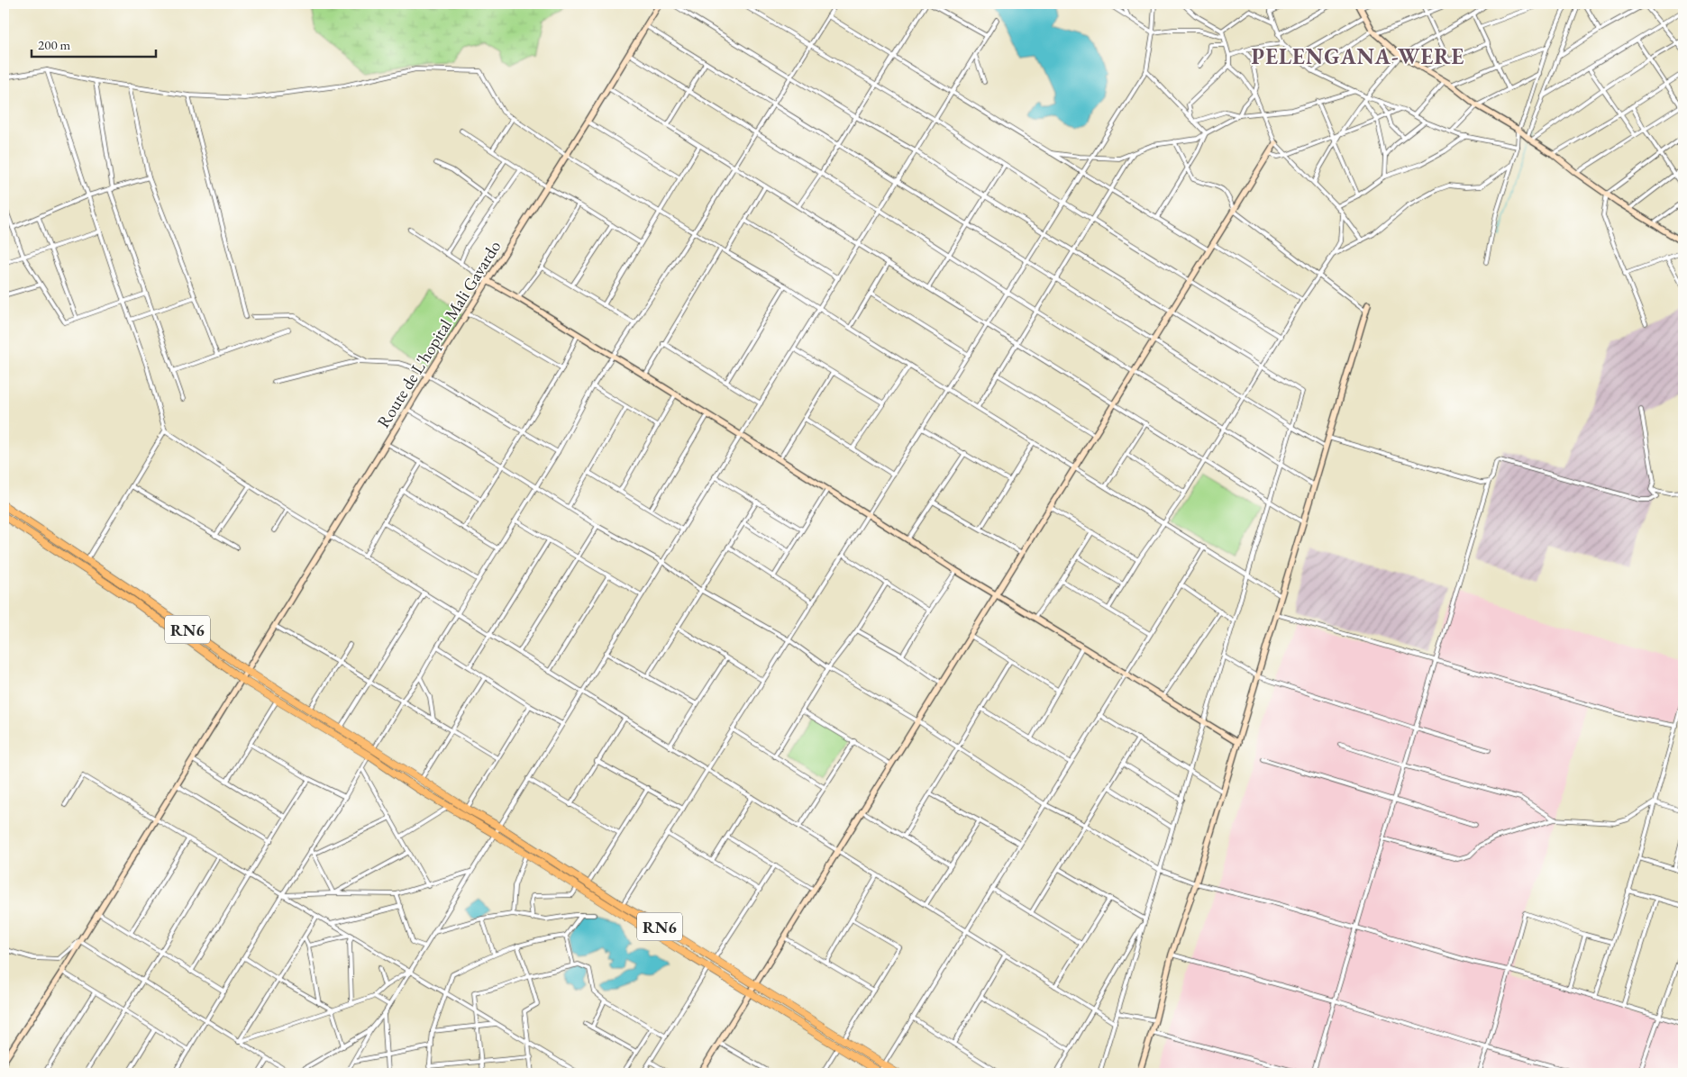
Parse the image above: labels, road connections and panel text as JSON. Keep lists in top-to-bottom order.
{
  "streets": {
    "highway": ["RN6"],
    "street": ["Route de L'hopital Mali Gavardo"]
  },
  "crossings": [
    ["Route de L'hopital Mali Gavardo", "RN6"]
  ],
  "districts": ["PELENGANA-WERE"],
  "scale_bar": "200 m"
}
